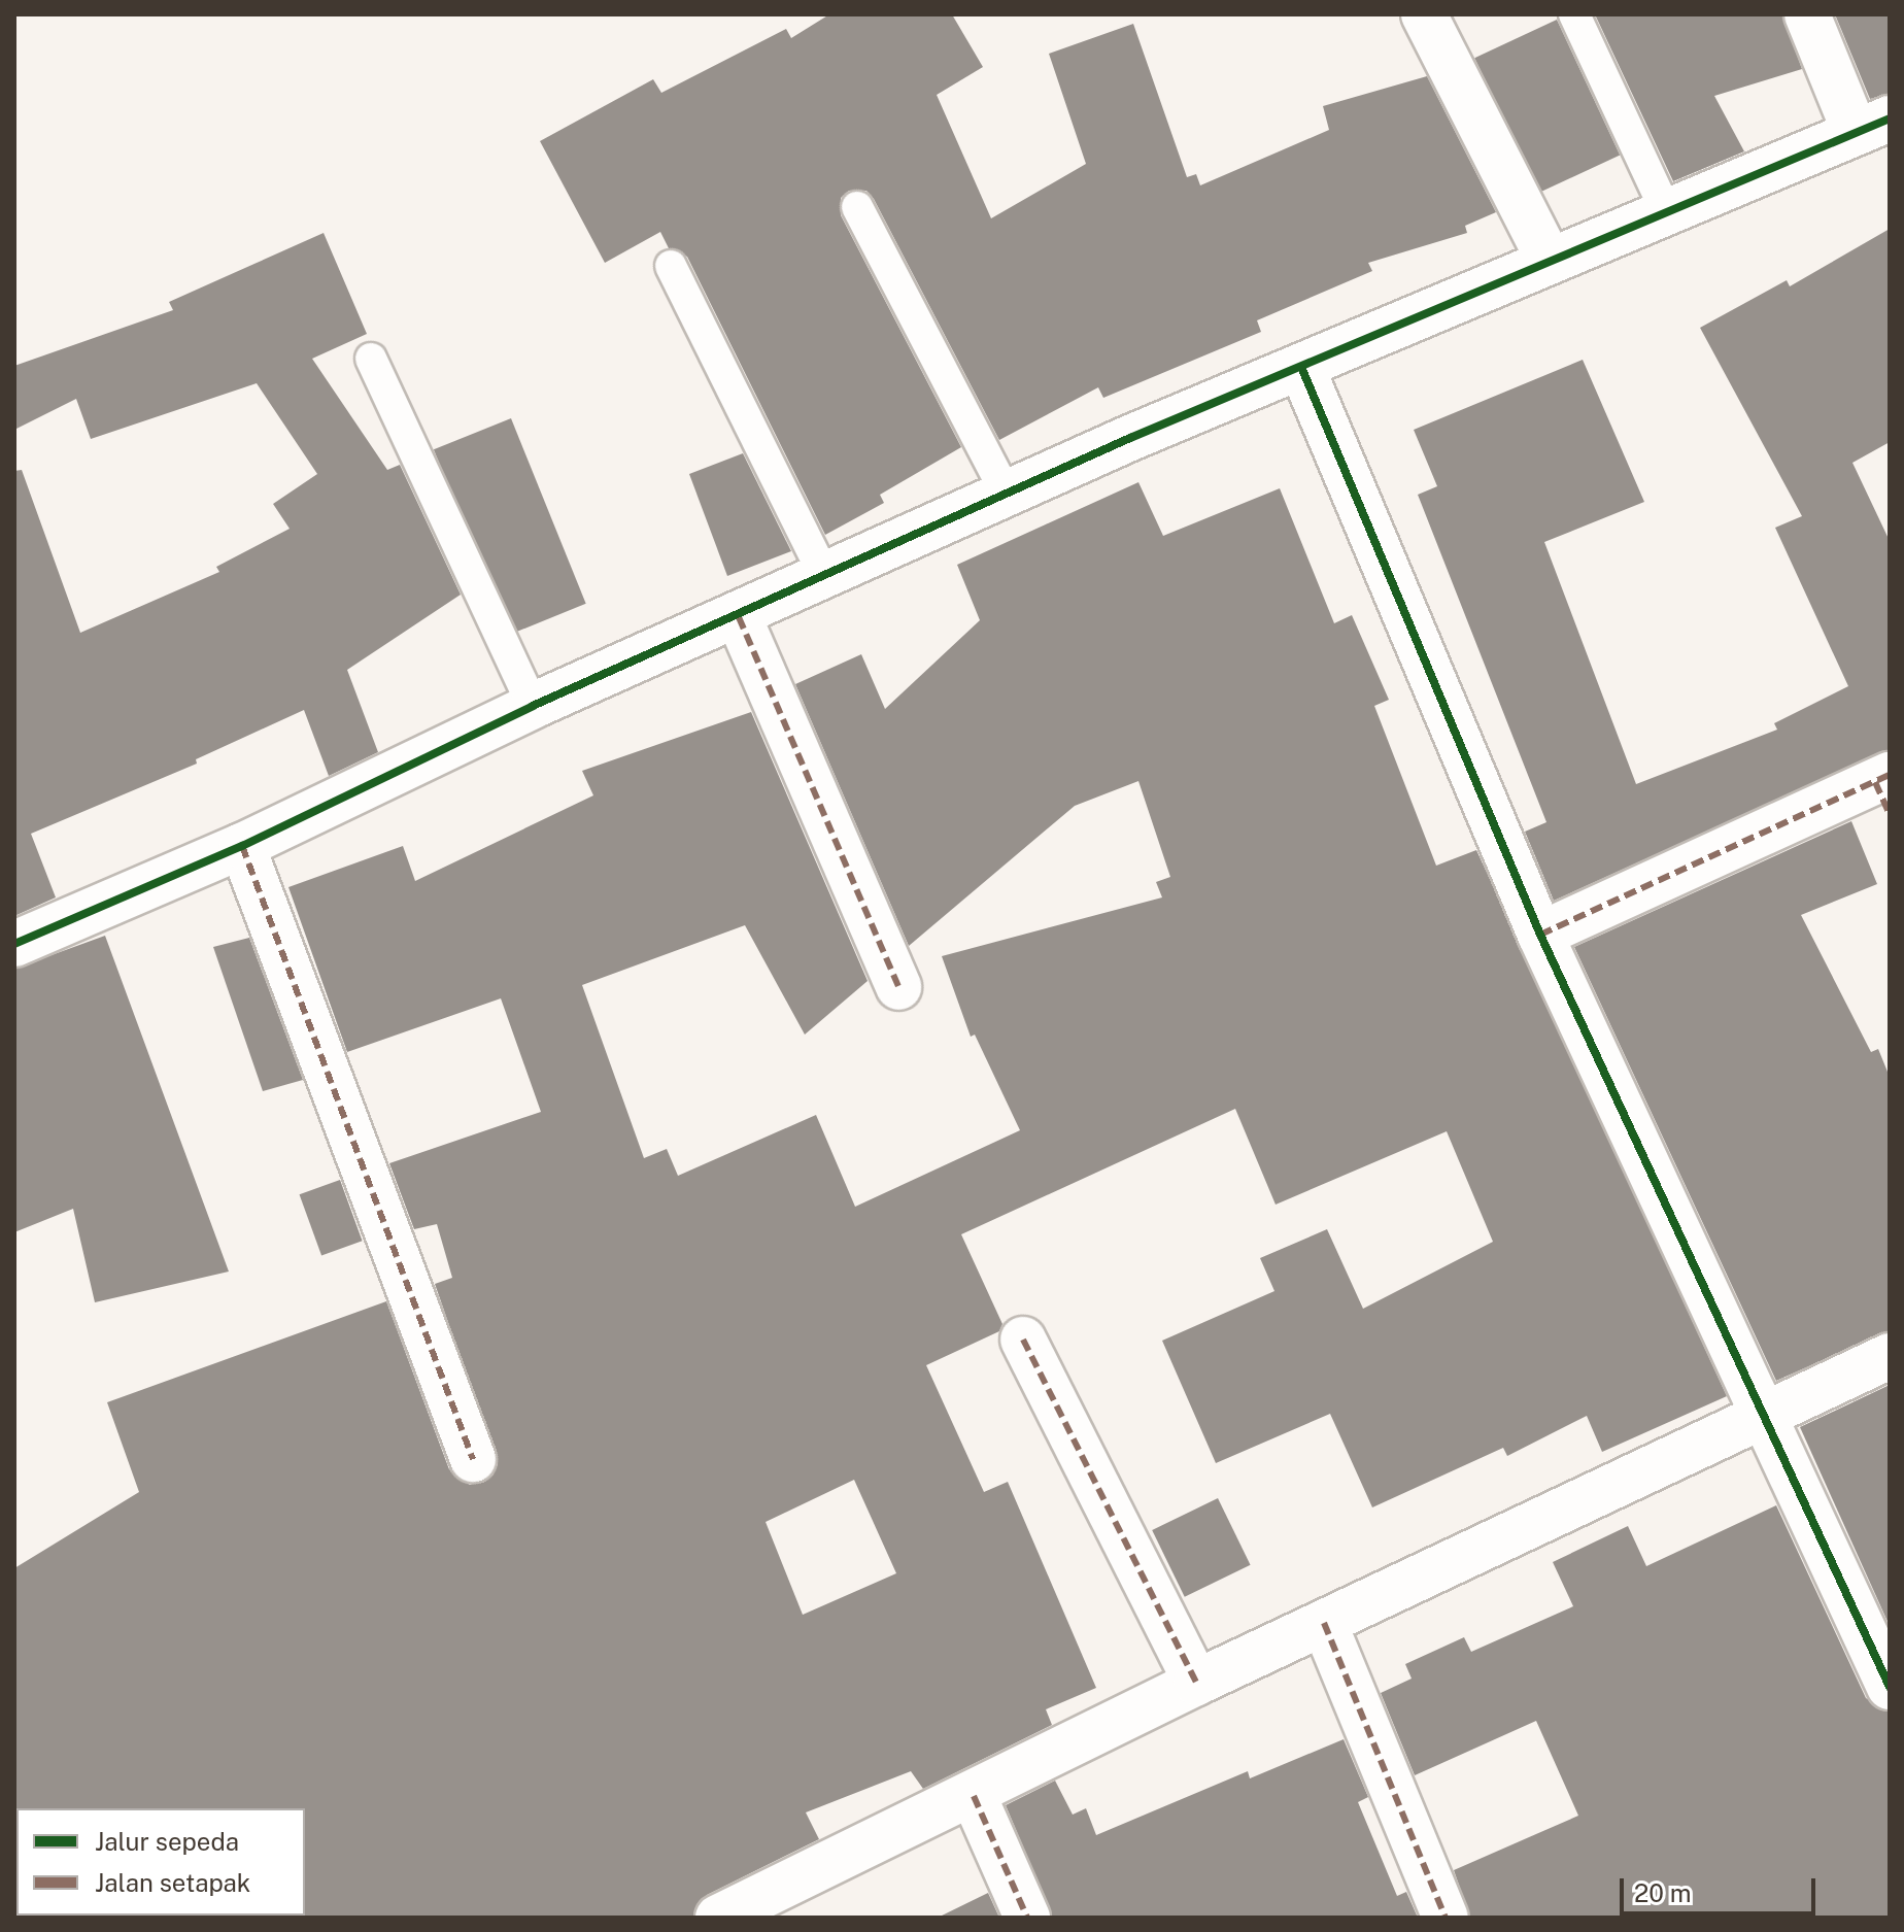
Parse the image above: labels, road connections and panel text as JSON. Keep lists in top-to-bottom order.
{
  "legend": ["Jalur sepeda", "Jalan setapak"],
  "scale_bar": "20 m"
}
